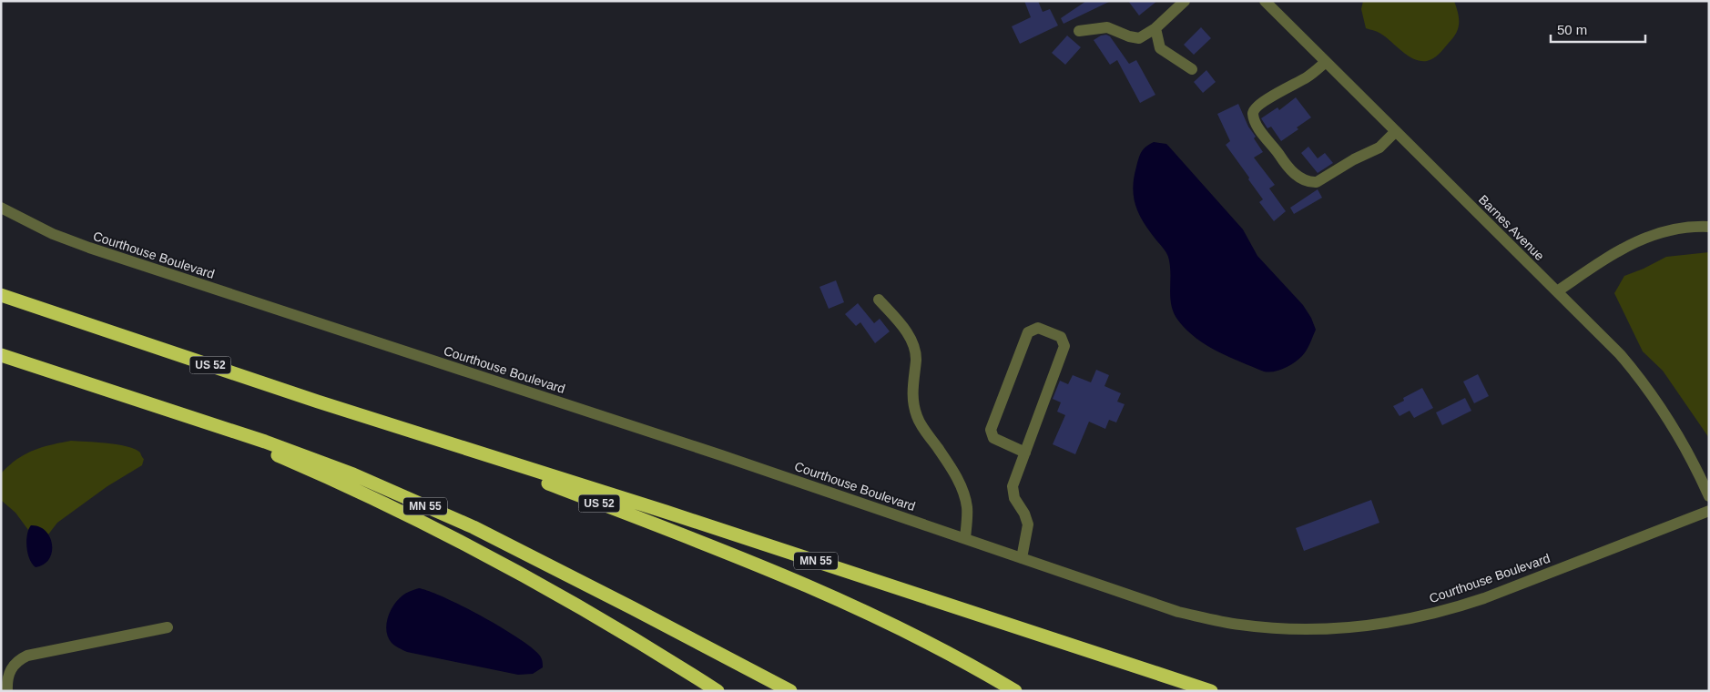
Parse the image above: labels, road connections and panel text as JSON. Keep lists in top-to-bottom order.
{
  "streets": {
    "highway": ["US 52", "MN 55"],
    "street": ["Barnes Avenue", "Courthouse Boulevard"]
  },
  "crossings": [
    ["US 52", "MN 55"]
  ],
  "scale_bar": "50 m"
}
